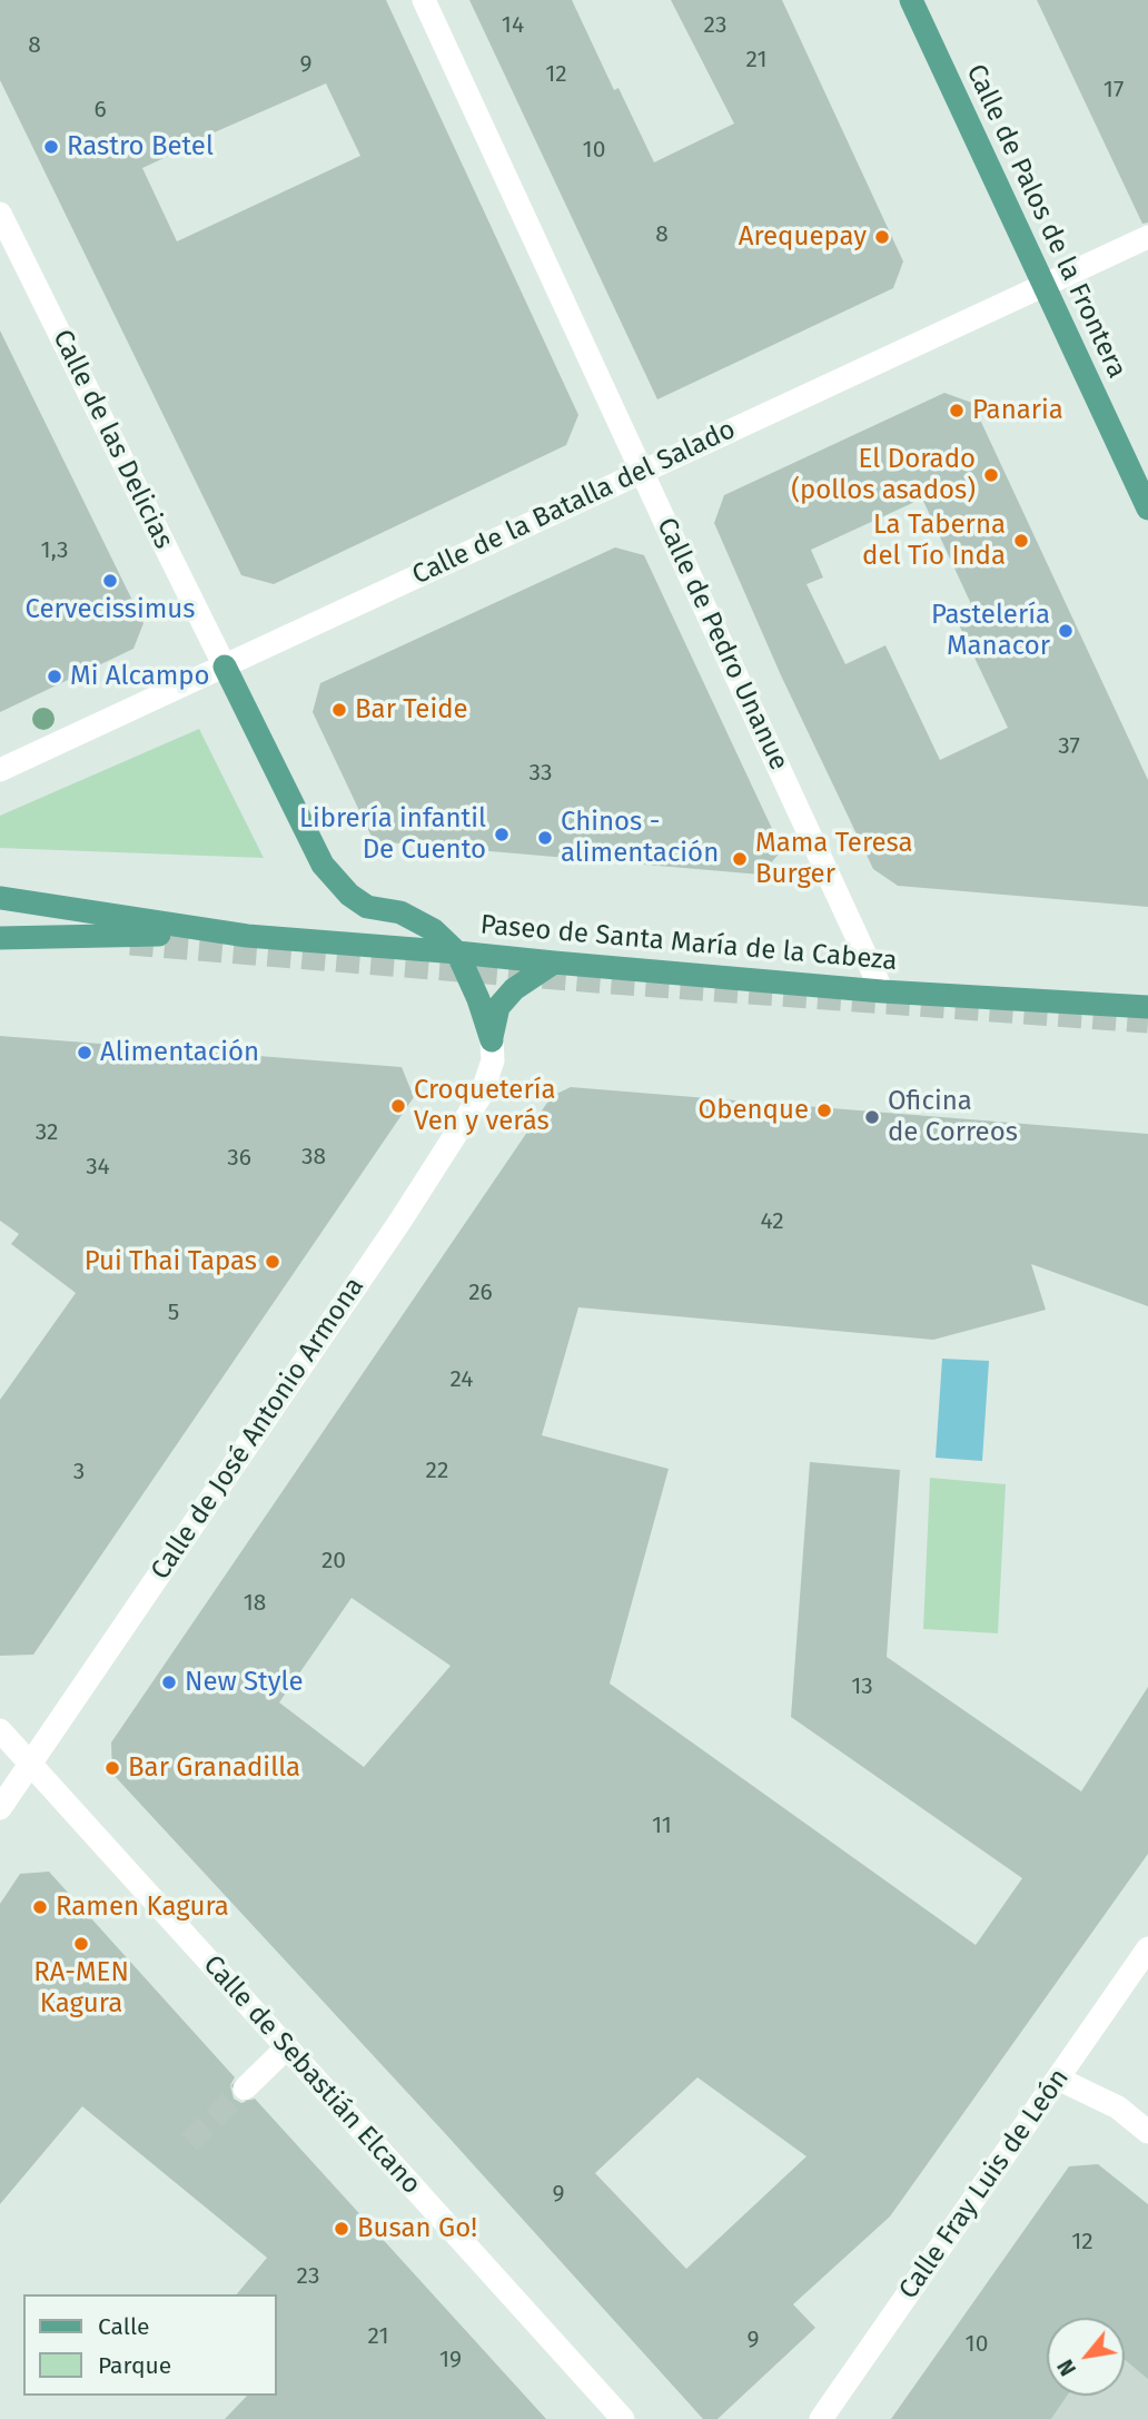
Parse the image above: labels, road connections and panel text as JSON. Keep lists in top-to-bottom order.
{
  "streets": {
    "main road": ["Calle de Palos de la Frontera", "Paseo de Santa María de la Cabeza"],
    "street": [
      "Calle de las Delicias",
      "Calle de la Batalla del Salado",
      "Calle de Pedro Unanue",
      "Calle de José Antonio Armona",
      "Calle de Sebastián Elcano",
      "Calle Fray Luis de León"
    ]
  },
  "crossings": [
    ["Calle de Palos de la Frontera", "Calle de la Batalla del Salado"],
    ["Calle de las Delicias", "Calle de la Batalla del Salado"],
    ["Calle de la Batalla del Salado", "Calle de Pedro Unanue"],
    ["Calle de Pedro Unanue", "Paseo de Santa María de la Cabeza"],
    ["Calle de José Antonio Armona", "Calle de Sebastián Elcano"]
  ],
  "places": [
    "Rastro Betel",
    "Arequepay",
    "Panaria",
    "El Dorado (pollos asados)",
    "La Taberna del Tío Inda",
    "Cervecissimus",
    "Pastelería Manacor",
    "Mi Alcampo",
    "Bar Teide",
    "Librería infantil De Cuento",
    "Chinos - alimentación",
    "Mama Teresa Burger",
    "Alimentación",
    "Croquetería Ven y verás",
    "Obenque",
    "Oficina de Correos",
    "Pui Thai Tapas",
    "New Style",
    "Bar Granadilla",
    "Ramen Kagura",
    "RA-MEN Kagura",
    "Busan Go!"
  ],
  "house_numbers": [
    "14",
    "23",
    "8",
    "21",
    "9",
    "12",
    "17",
    "6",
    "10",
    "8",
    "1,3",
    "37",
    "33",
    "32",
    "38",
    "36",
    "34",
    "42",
    "26",
    "5",
    "24",
    "22",
    "3",
    "20",
    "18",
    "13",
    "11",
    "9",
    "12",
    "23",
    "21",
    "9",
    "10",
    "19"
  ],
  "legend": ["Calle", "Parque"],
  "north": "bottom left"
}
